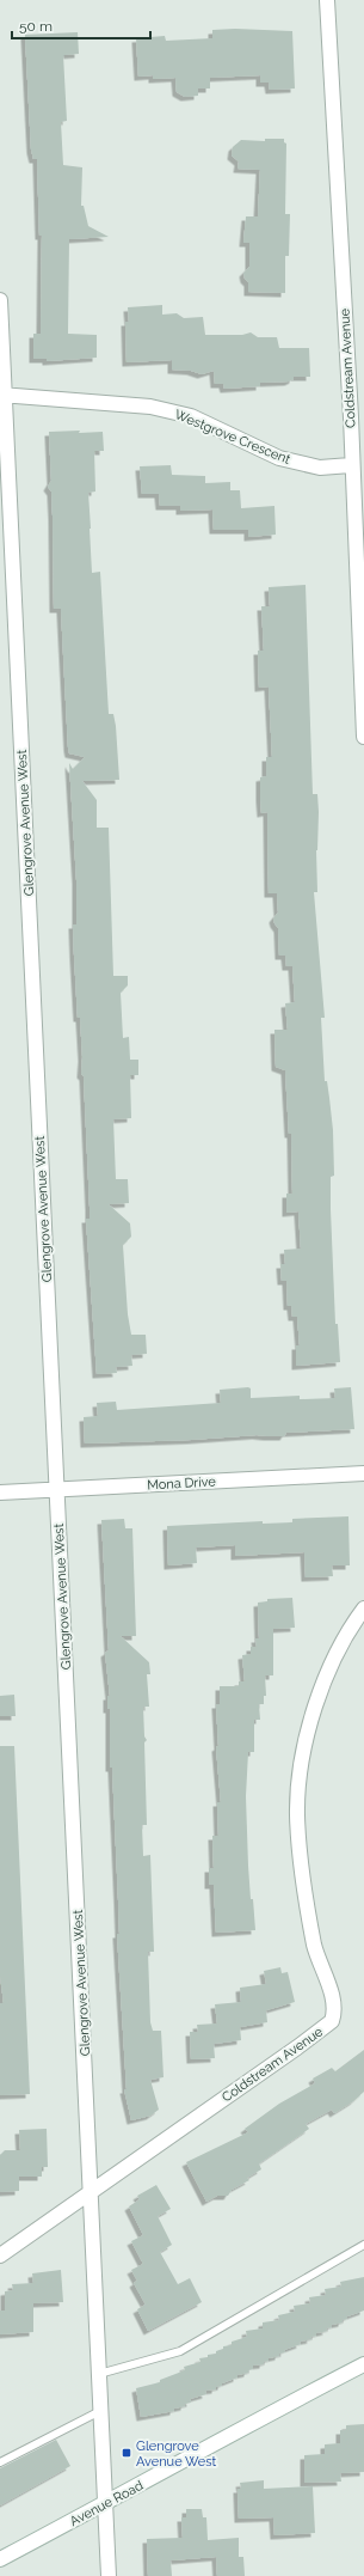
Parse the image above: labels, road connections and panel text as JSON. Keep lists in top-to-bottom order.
{
  "streets": {
    "street": [
      "Coldstream Avenue",
      "Westgrove Crescent",
      "Glengrove Avenue West",
      "Mona Drive",
      "Avenue Road"
    ]
  },
  "crossings": [
    ["Coldstream Avenue", "Westgrove Crescent"],
    ["Coldstream Avenue", "Glengrove Avenue West"],
    ["Westgrove Crescent", "Glengrove Avenue West"],
    ["Glengrove Avenue West", "Mona Drive"],
    ["Glengrove Avenue West", "Avenue Road"]
  ],
  "places": {
    "transit": ["Glengrove Avenue West"]
  },
  "scale_bar": "50 m"
}
